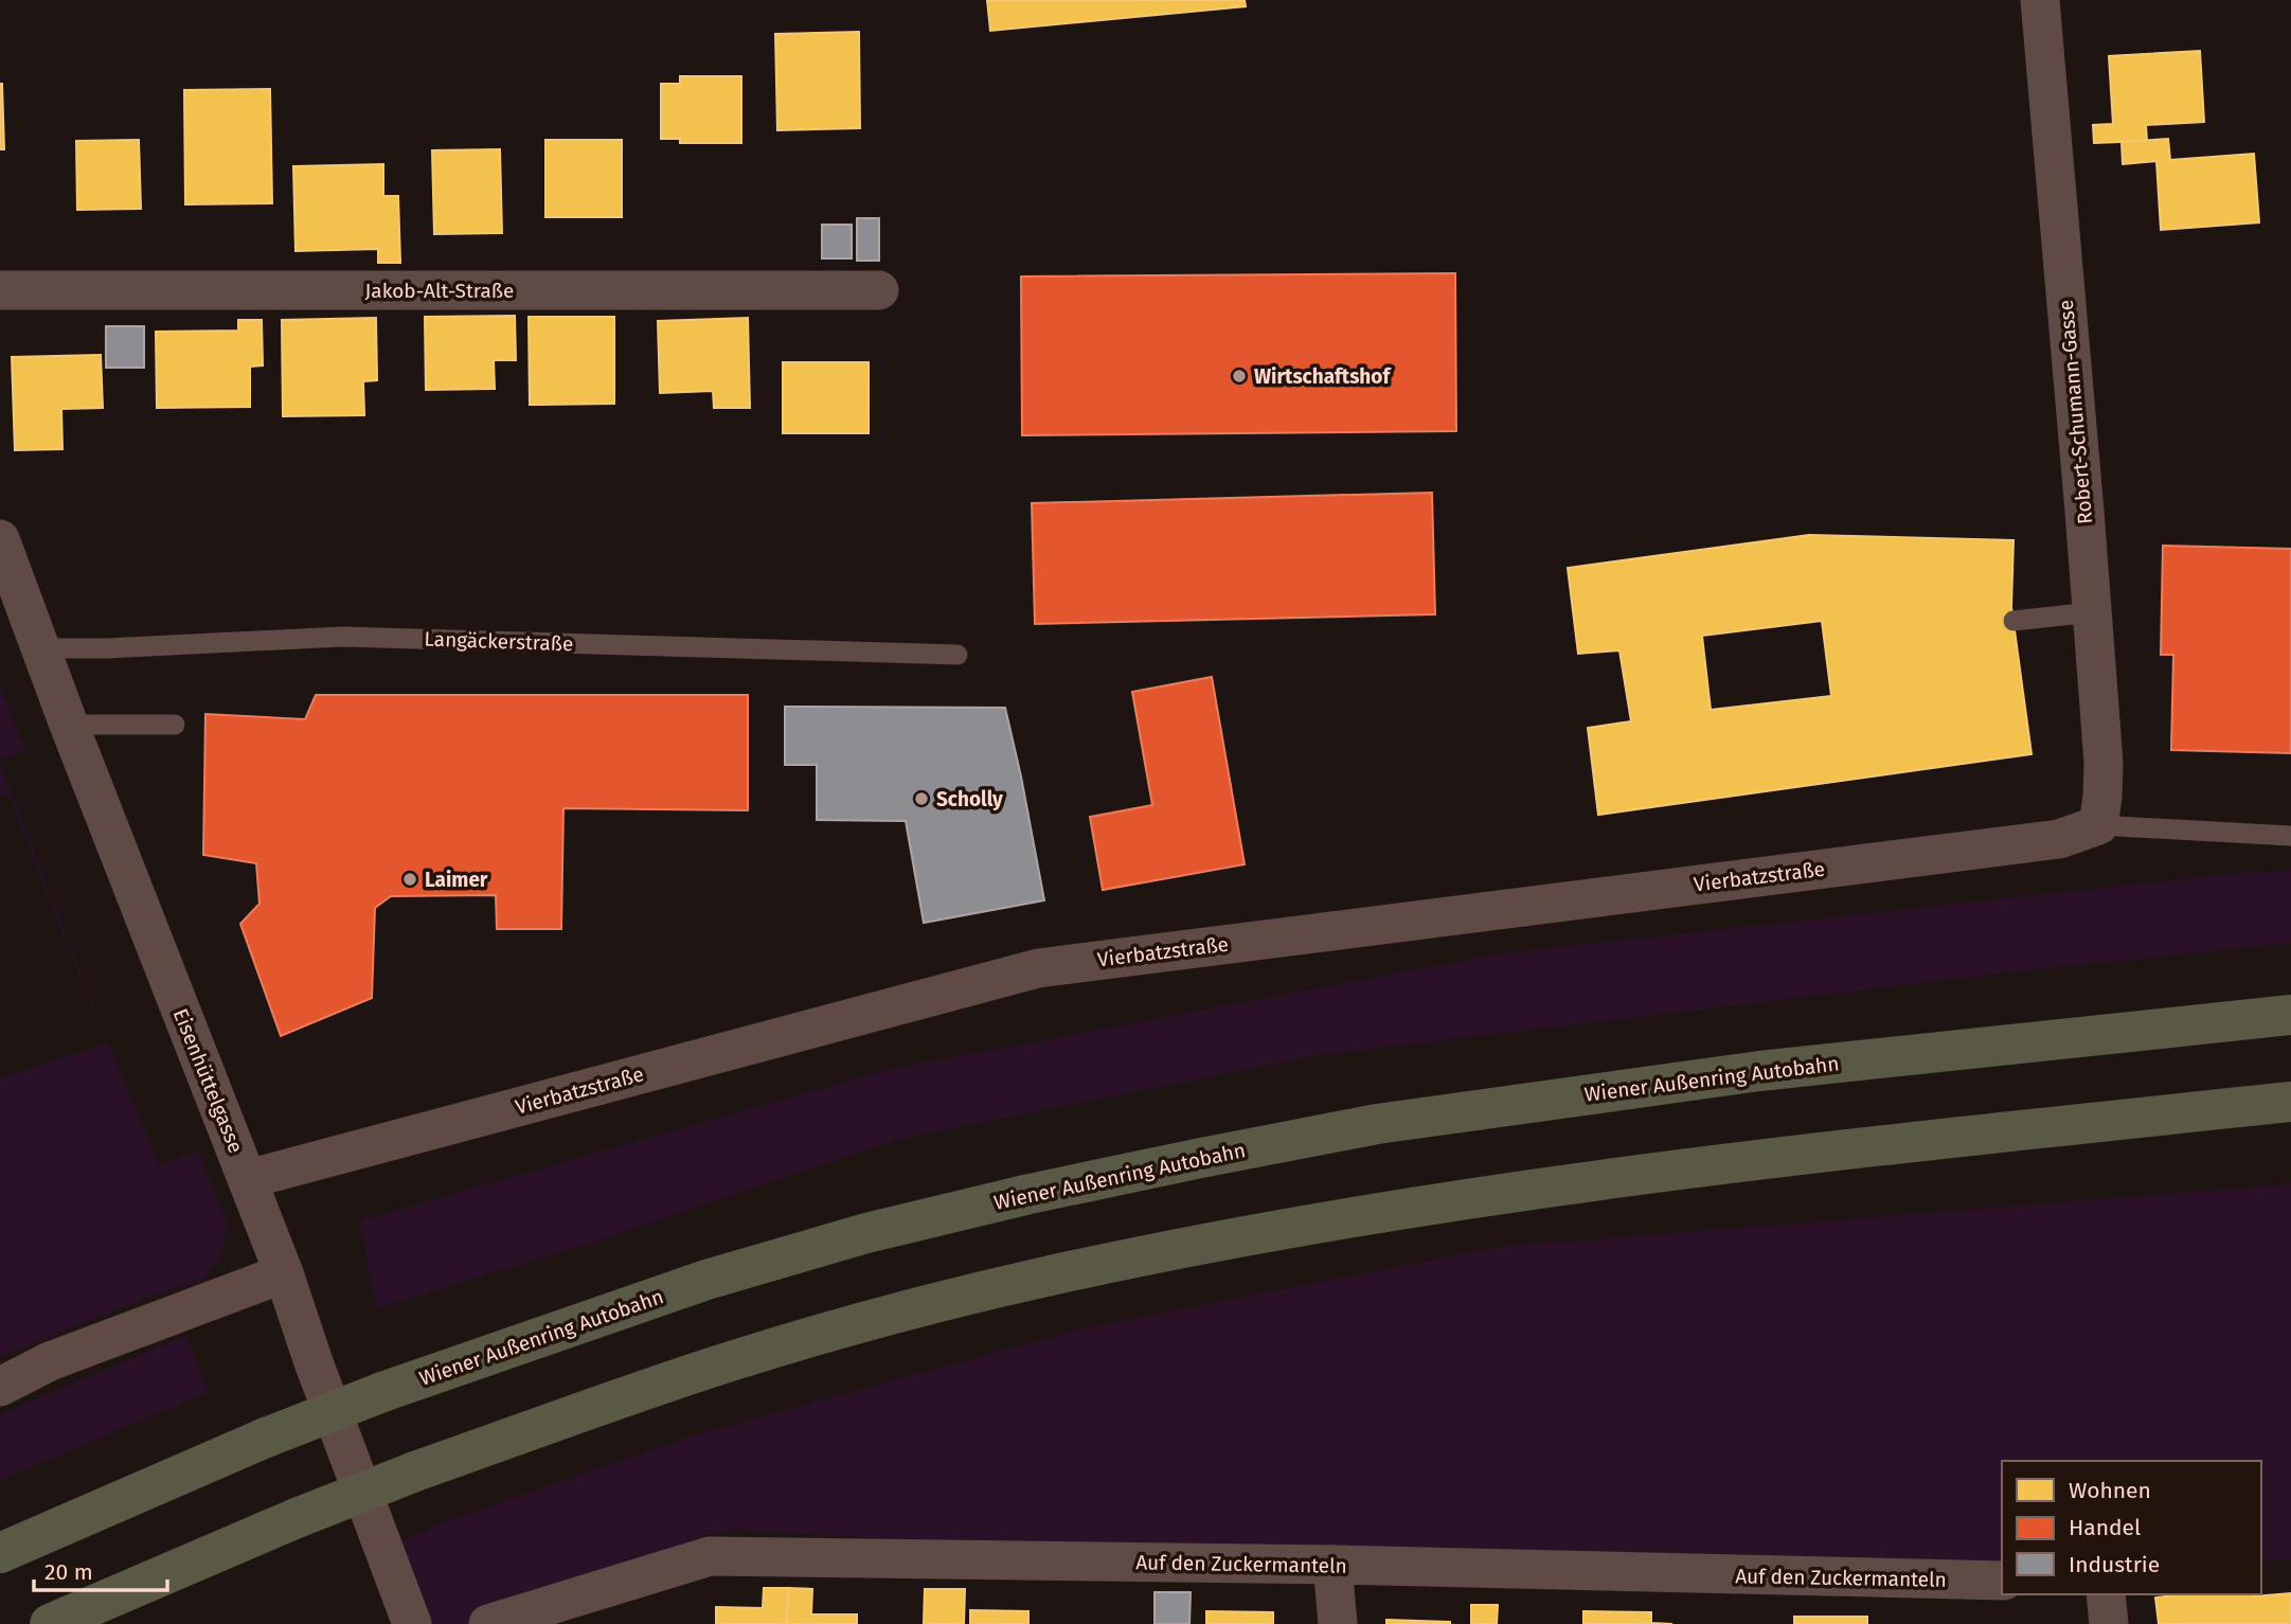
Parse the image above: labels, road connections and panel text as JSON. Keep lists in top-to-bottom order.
{
  "streets": {
    "highway": ["Wiener Außenring Autobahn"],
    "street": [
      "Jakob-Alt-Straße",
      "Robert-Schumann-Gasse",
      "Vierbatzstraße",
      "Eisenhüttelgasse",
      "Auf den Zuckermanteln"
    ],
    "lane": ["Langäckerstraße"]
  },
  "crossings": [
    ["Robert-Schumann-Gasse", "Vierbatzstraße"],
    ["Langäckerstraße", "Eisenhüttelgasse"],
    ["Vierbatzstraße", "Eisenhüttelgasse"]
  ],
  "places": ["Wirtschaftshof", "Scholly", "Laimer"],
  "legend": ["Wohnen", "Handel", "Industrie"],
  "scale_bar": "20 m"
}
